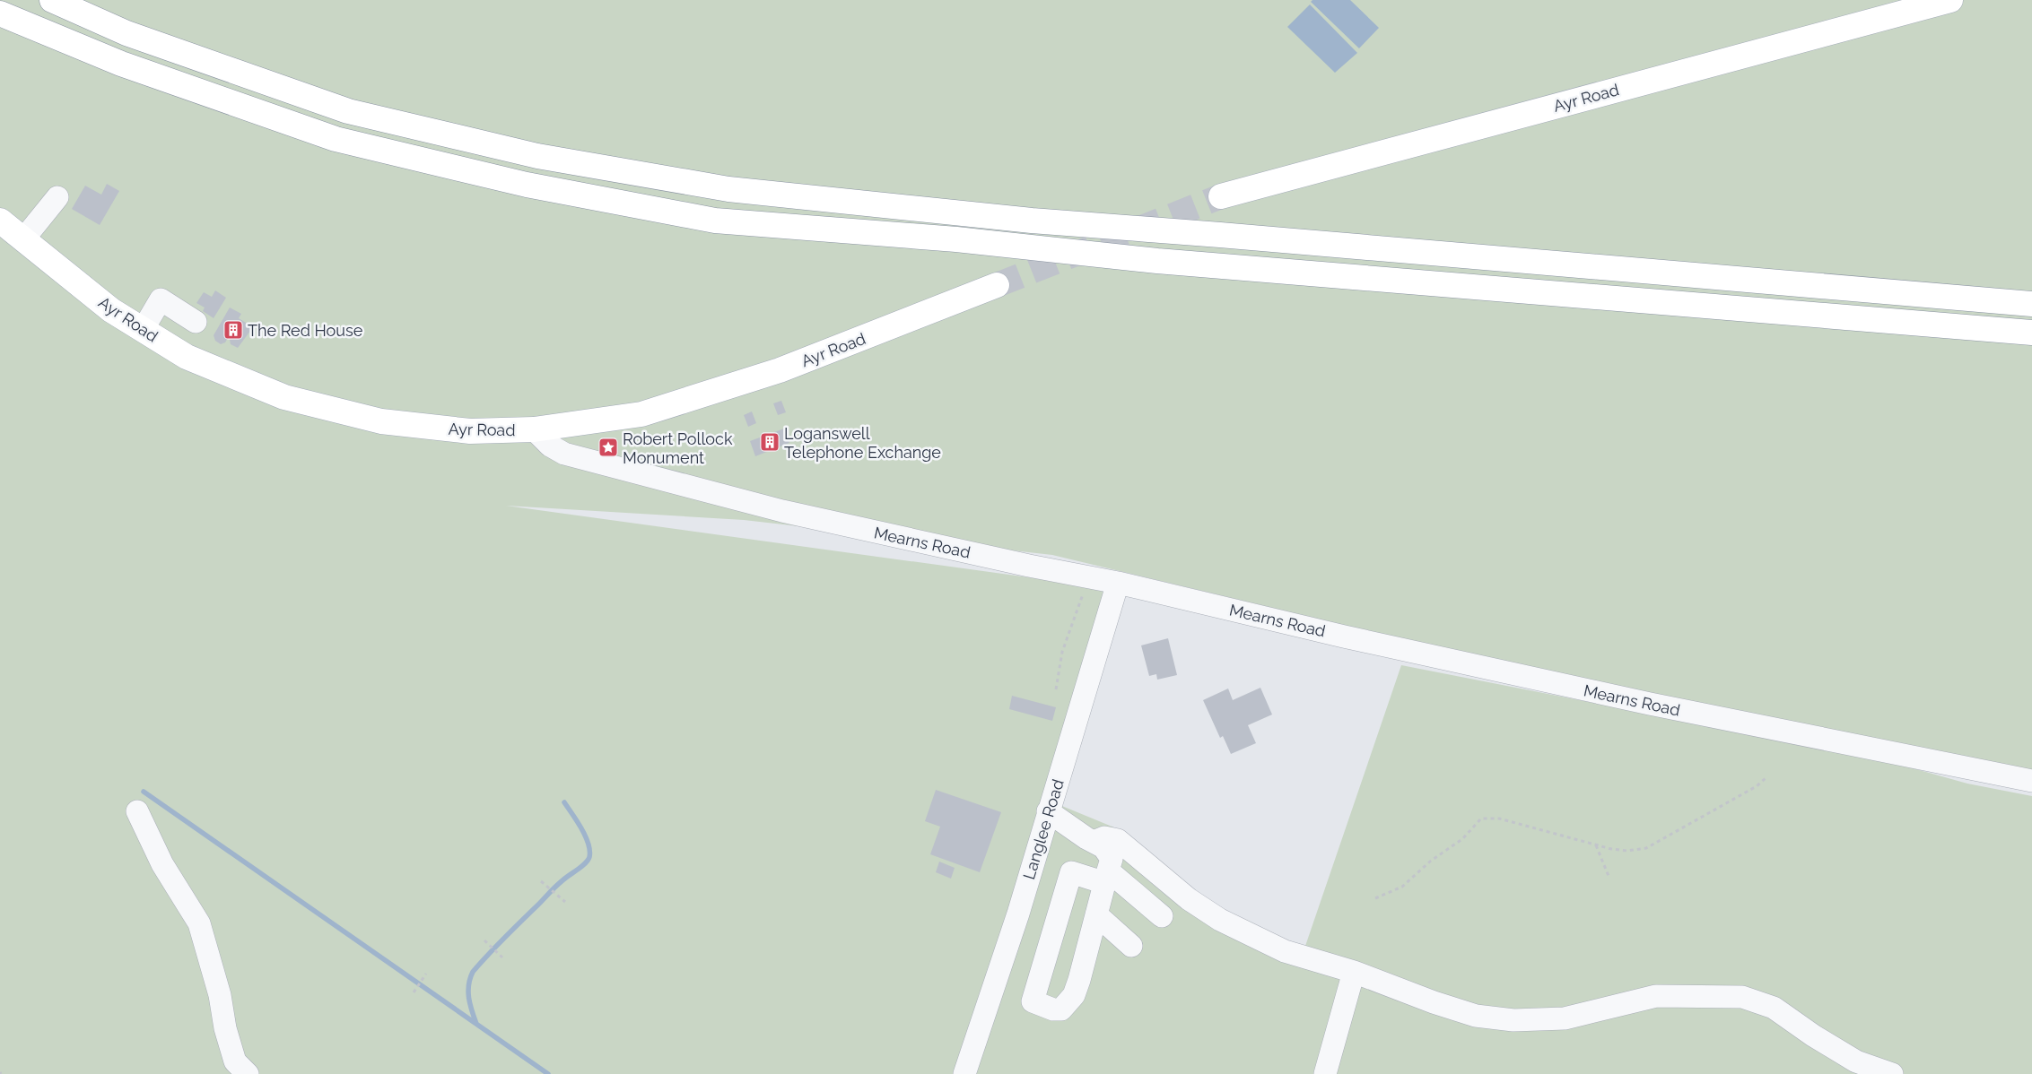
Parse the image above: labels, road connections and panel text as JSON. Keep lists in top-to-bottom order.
{
  "streets": {
    "main road": ["Ayr Road"],
    "street": ["Mearns Road", "Langlee Road"]
  },
  "crossings": [
    ["Ayr Road", "Mearns Road"],
    ["Mearns Road", "Langlee Road"]
  ],
  "places": {
    "building": ["The Red House", "Loganswell Telephone Exchange"],
    "place": ["Robert Pollock Monument"]
  }
}
